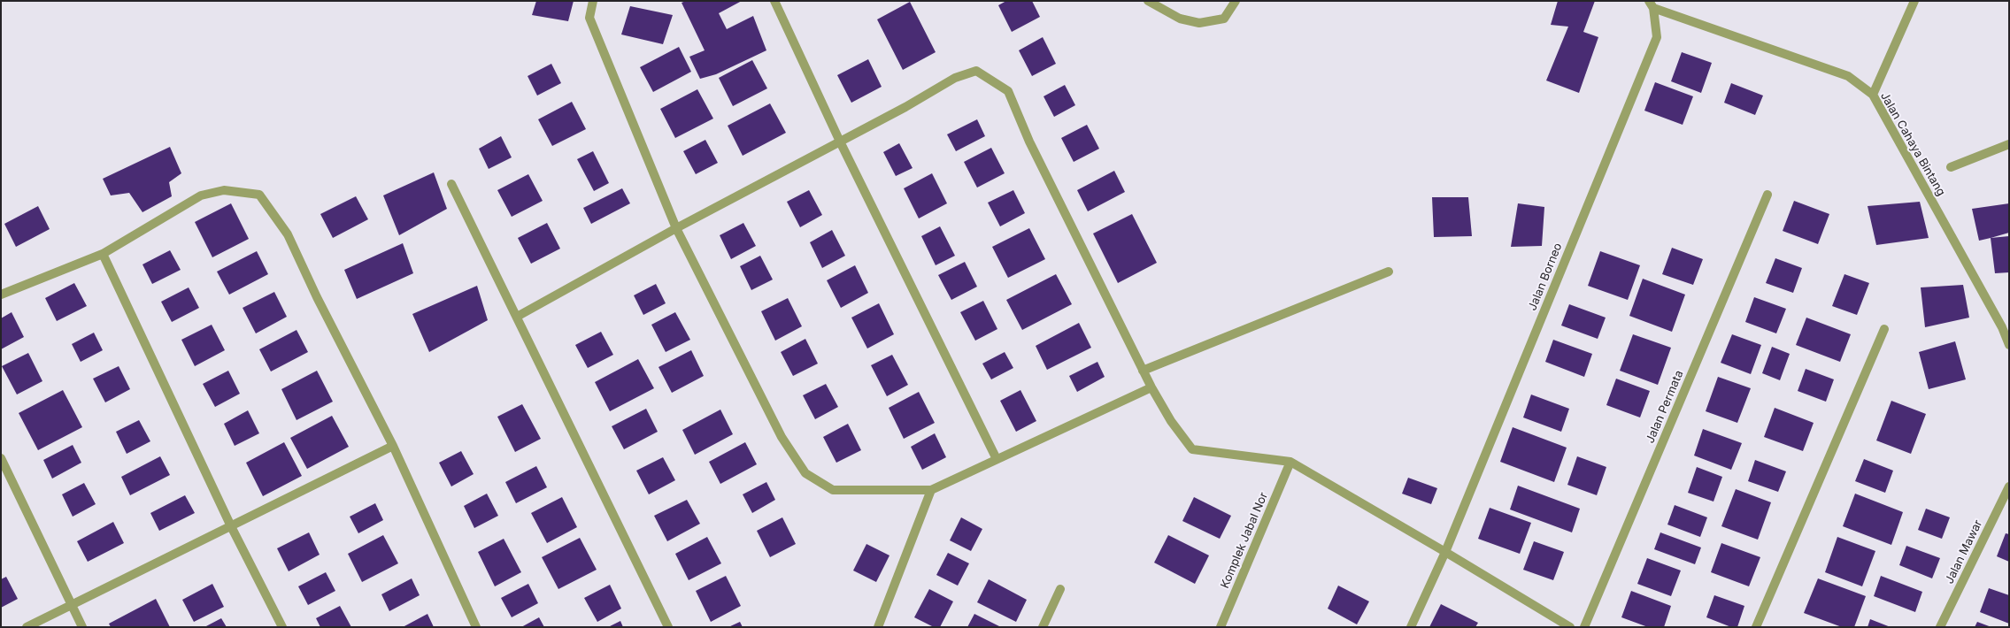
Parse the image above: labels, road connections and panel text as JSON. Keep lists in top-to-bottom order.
{
  "streets": {
    "street": [
      "Jalan Cahaya Bintang",
      "Jalan Borneo",
      "Jalan Permata",
      "Komplek Jabal Nor",
      "Jalan Mawar"
    ]
  },
  "crossings": [
    ["Jalan Cahaya Bintang", "Jalan Borneo"]
  ]
}
